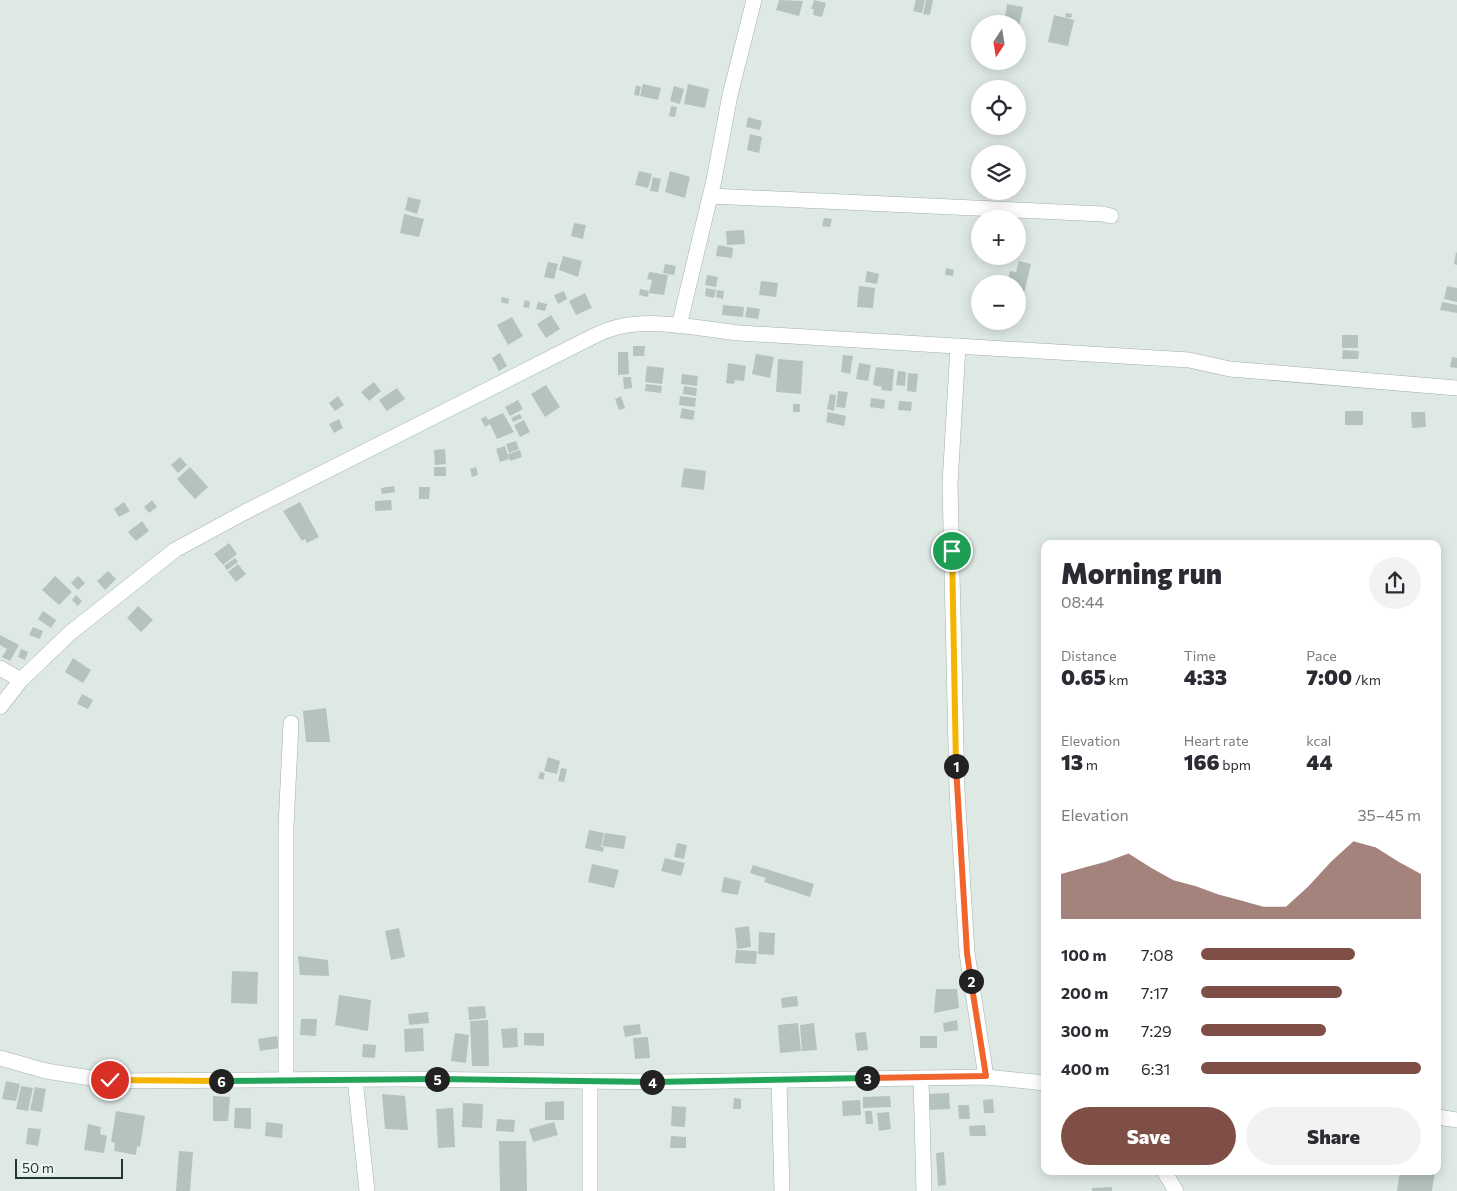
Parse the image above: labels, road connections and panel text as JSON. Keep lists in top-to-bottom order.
{
  "scale_bar": "50 m",
  "north": "bottom",
  "page": {
    "map_buttons": ["+", "−"],
    "heading": ["Morning run", "08:44"],
    "stats": [
      ["Distance", "0.65 km"],
      ["Time", "4:33"],
      ["Pace", "7:00 /km"],
      ["Elevation", "13 m"],
      ["Heart rate", "166 bpm"],
      ["kcal", "44"]
    ],
    "pins": [
      "1",
      "2",
      "3",
      "5",
      "6",
      "4"
    ],
    "chart": ["Elevation", "35–45 m"],
    "list": [
      {
        "name": "100 m",
        "note": "7:08"
      },
      {
        "name": "200 m",
        "note": "7:17"
      },
      {
        "name": "300 m",
        "note": "7:29"
      },
      {
        "name": "400 m",
        "note": "6:31"
      }
    ],
    "buttons": ["Save", "Share"],
    "scale": "50 m"
  }
}
